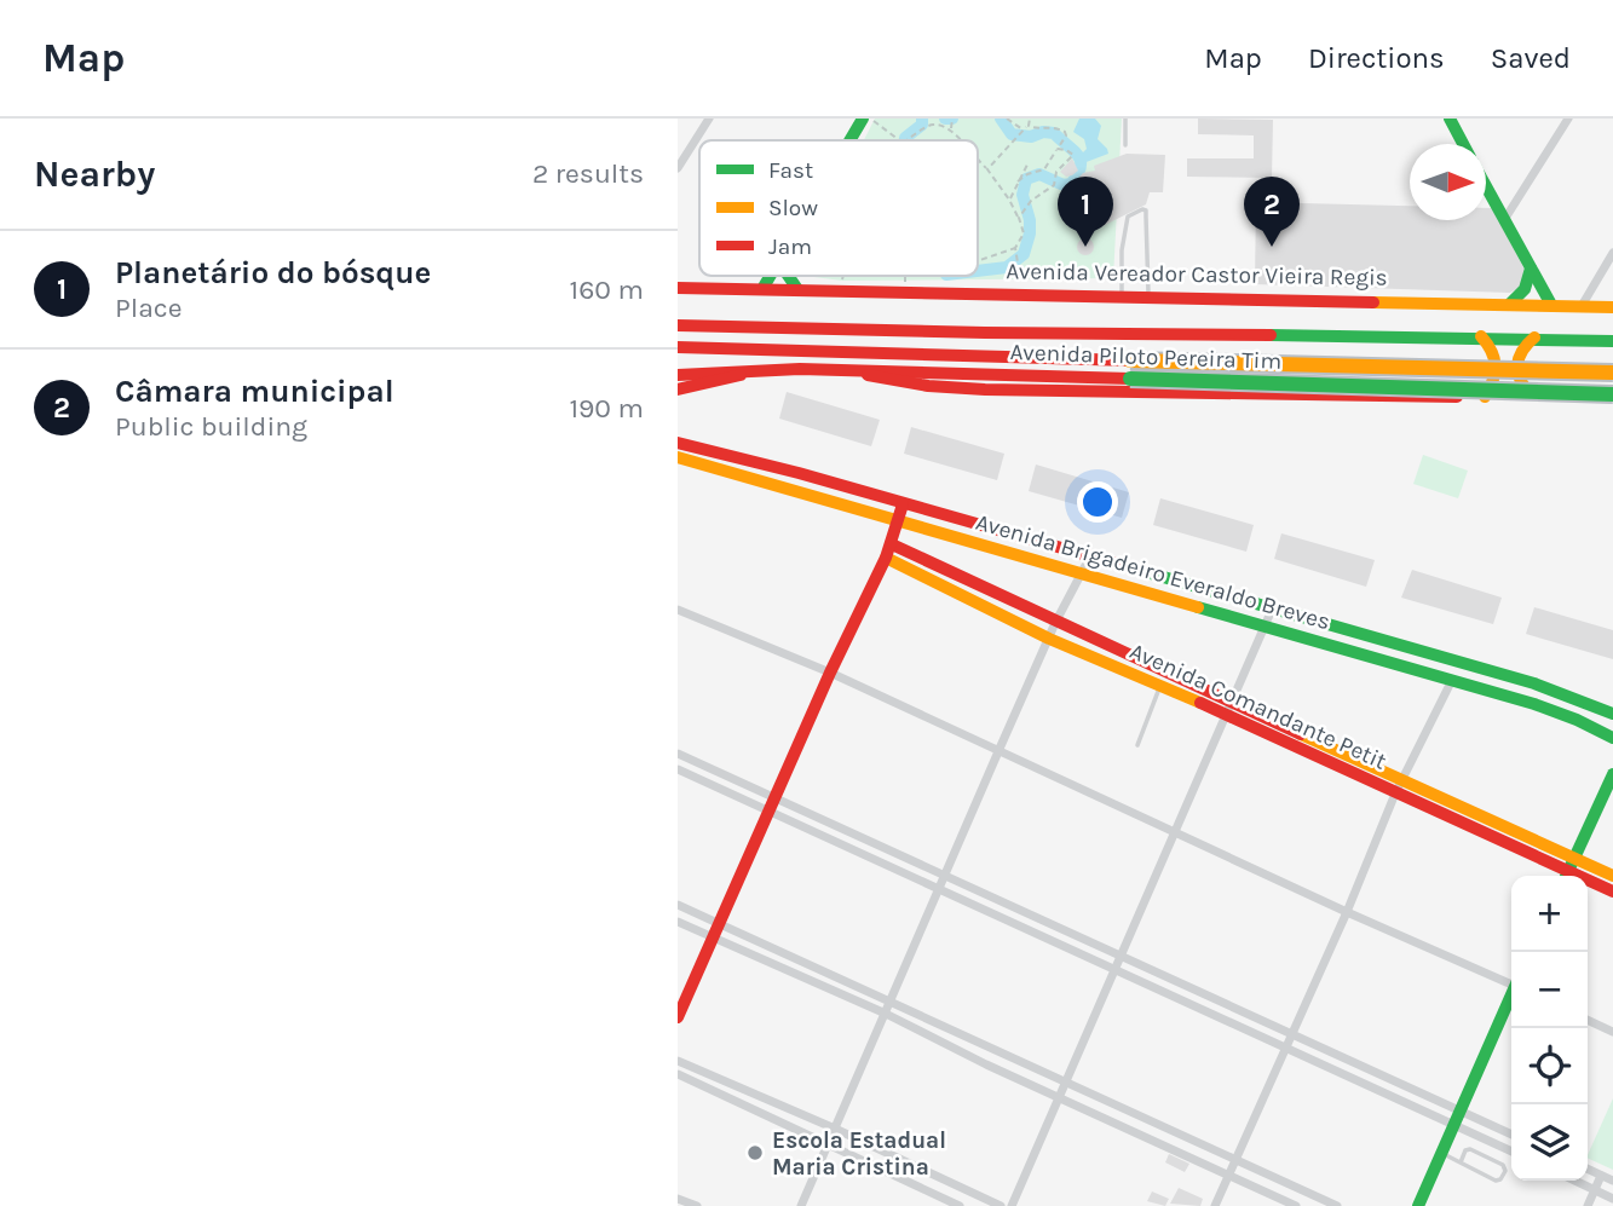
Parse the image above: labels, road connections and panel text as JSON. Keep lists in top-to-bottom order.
{
  "streets": {
    "main road": [
      "Avenida Vereador Castor Vieira Regis",
      "Avenida Piloto Pereira Tim",
      "Avenida Brigadeiro Everaldo Breves",
      "Avenida Comandante Petit"
    ]
  },
  "places": ["Escola Estadual Maria Cristina"],
  "legend": ["Fast", "Slow", "Jam"],
  "north": "right",
  "page": {
    "header": "Map",
    "nav": ["Map", "Directions", "Saved"],
    "heading": ["Nearby", "2 results"],
    "pins": ["1", "2"],
    "list": [
      {
        "mark": "1",
        "name": "Planetário do bósque",
        "note": "Place",
        "value": "160 m"
      },
      {
        "mark": "2",
        "name": "Câmara municipal",
        "note": "Public building",
        "value": "190 m"
      }
    ],
    "map_buttons": ["+", "−"]
  }
}
